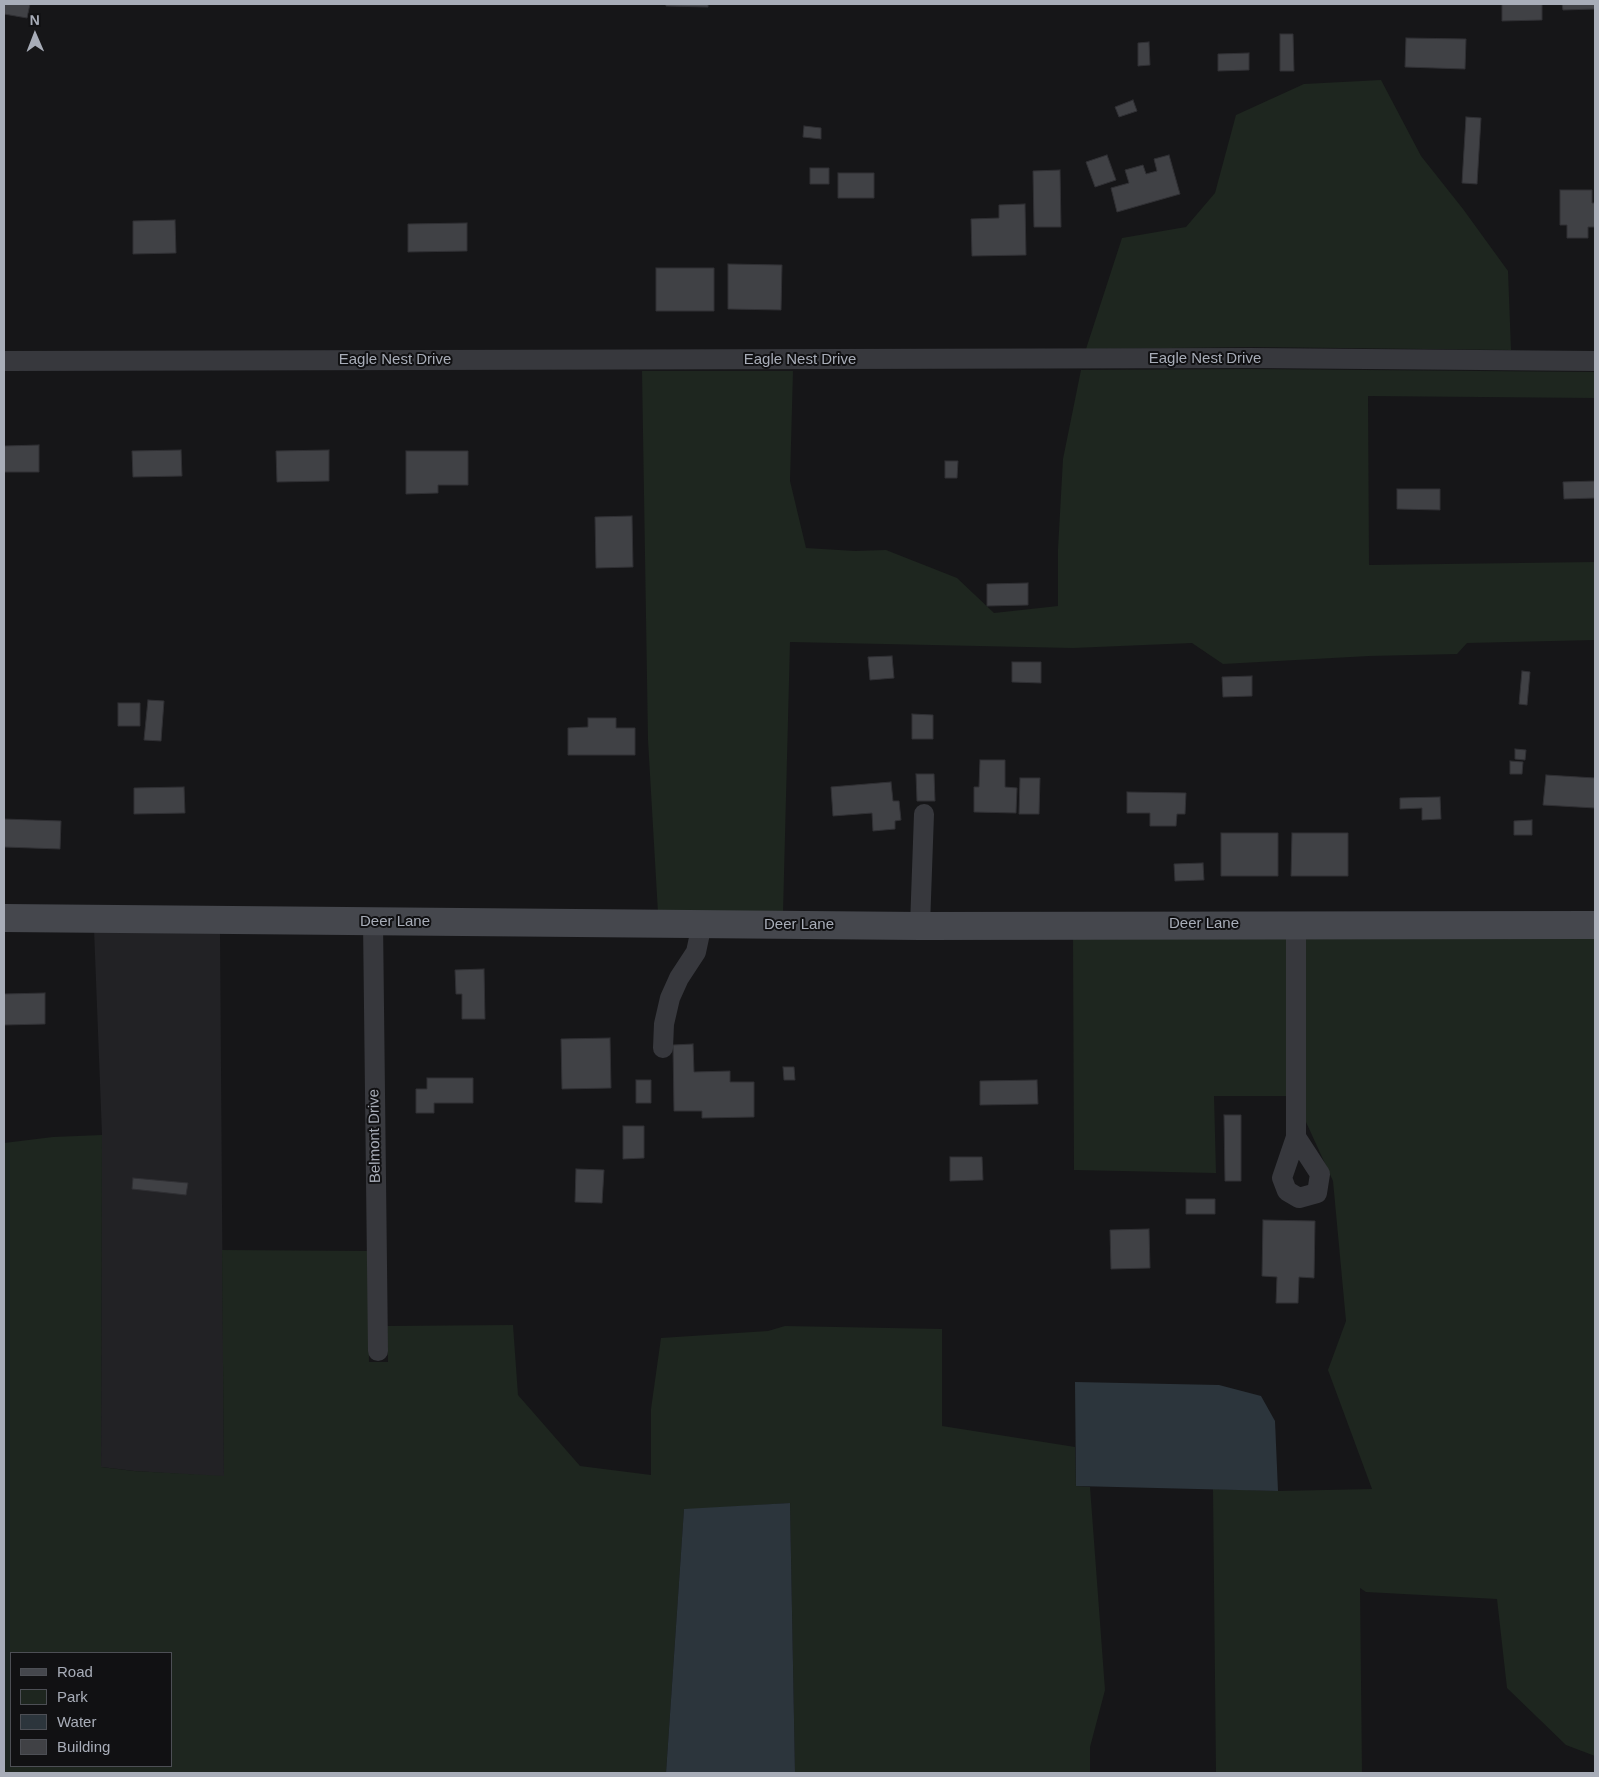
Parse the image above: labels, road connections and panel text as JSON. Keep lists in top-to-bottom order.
{
  "streets": {
    "street": ["Eagle Nest Drive", "Deer Lane", "Belmont Drive"]
  },
  "crossings": [
    ["Deer Lane", "Belmont Drive"]
  ],
  "legend": [
    "Road",
    "Park",
    "Water",
    "Building"
  ],
  "north": "top"
}
